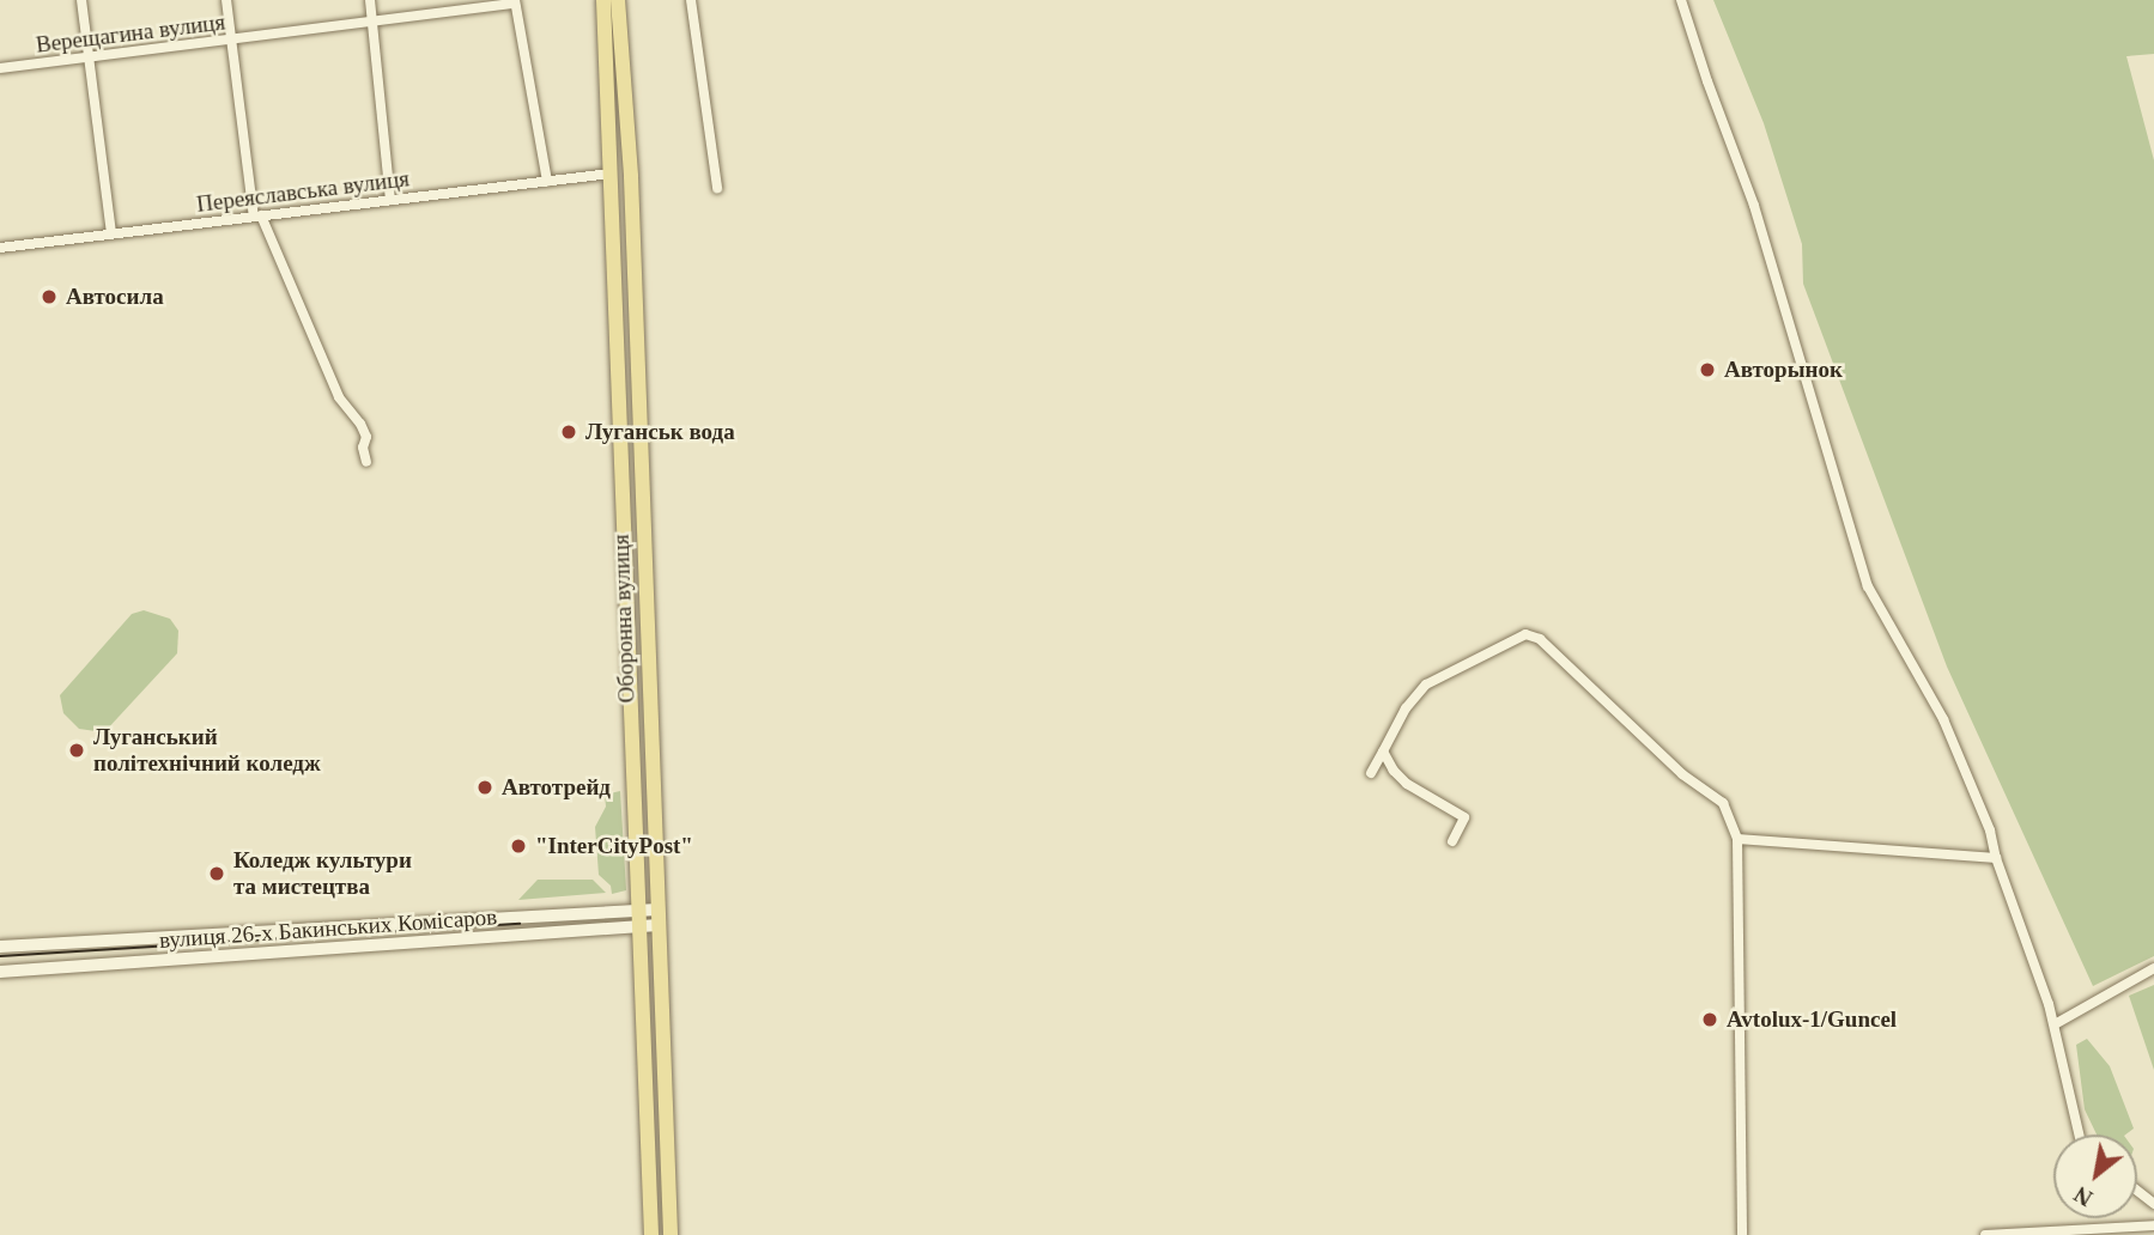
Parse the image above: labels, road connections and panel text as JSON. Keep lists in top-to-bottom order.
{
  "streets": {
    "main road": ["Оборонна вулиця"],
    "street": ["Верещагина вулиця", "Переяславська вулиця", "вулиця 26-х Бакинських Комісаров"]
  },
  "crossings": [
    ["Переяславська вулиця", "Оборонна вулиця"],
    ["Оборонна вулиця", "вулиця 26-х Бакинських Комісаров"]
  ],
  "places": [
    "Автосила",
    "Авторынок",
    "Луганськ вода",
    "Луганський політехнічний коледж",
    "Автотрейд",
    "\"InterCityPost\"",
    "Коледж культури та мистецтва",
    "Avtolux-1/Guncel"
  ],
  "north": "bottom left"
}
